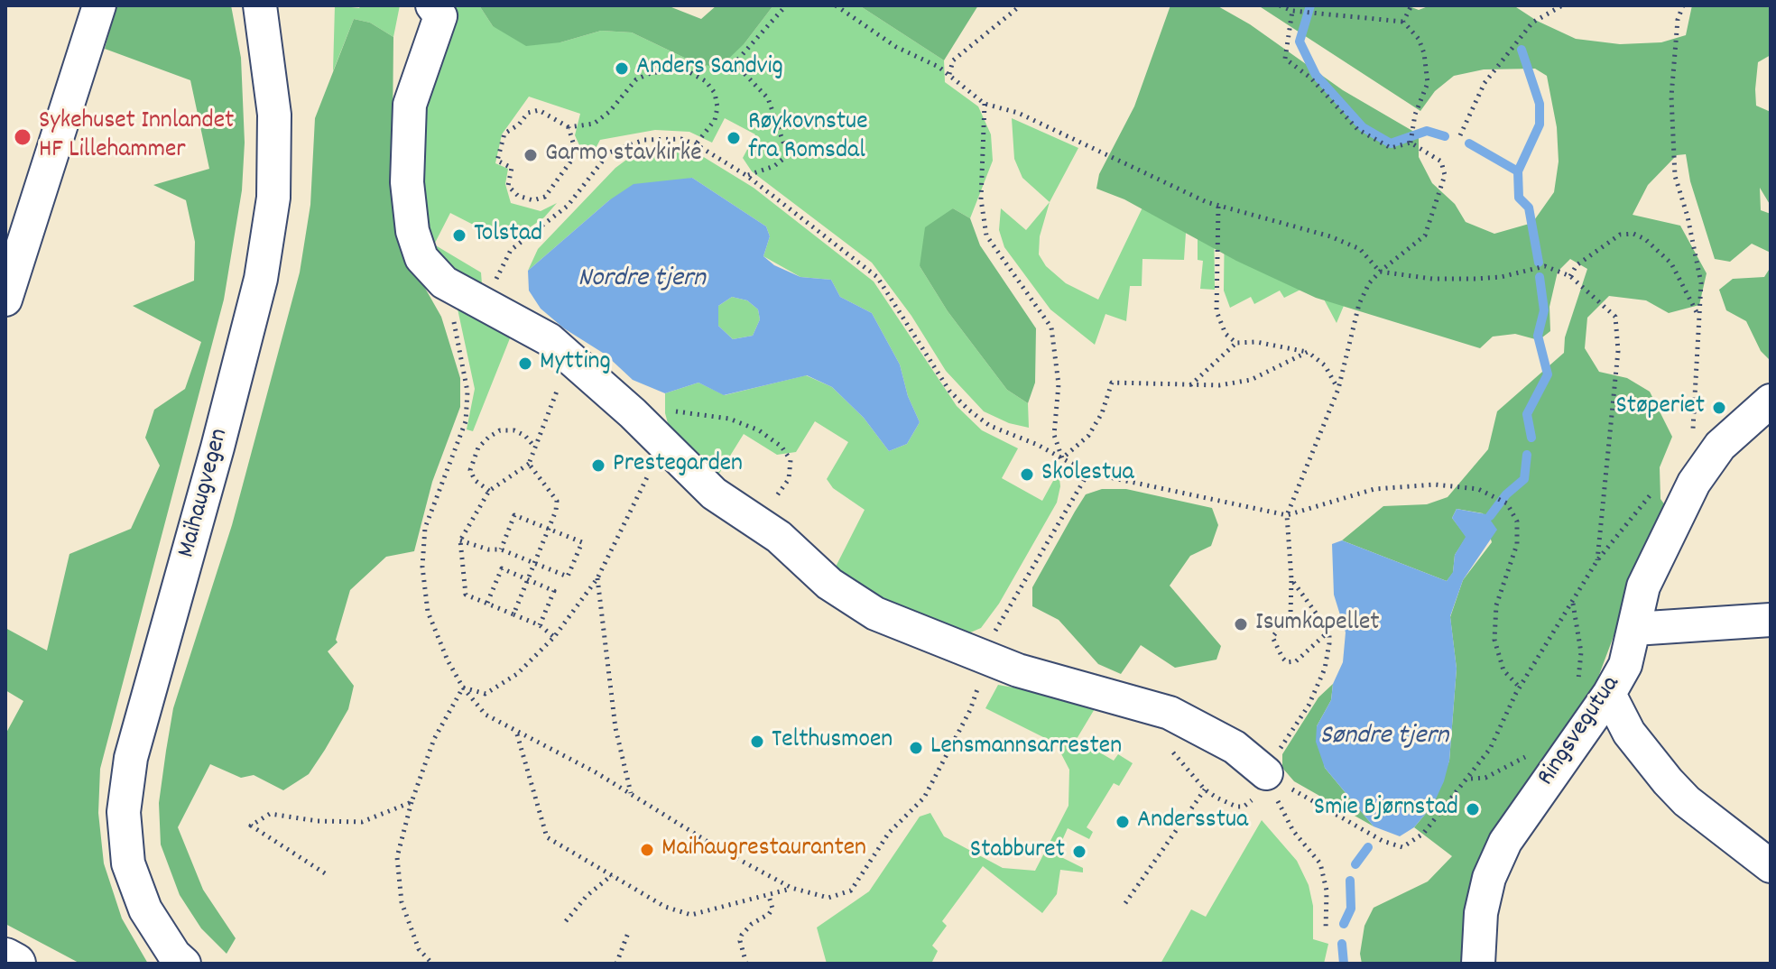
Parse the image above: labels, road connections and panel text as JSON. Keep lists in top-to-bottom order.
{
  "streets": {
    "street": ["Maihaugvegen", "Ringsvegutua"]
  },
  "water": ["Nordre tjern", "Søndre tjern"],
  "places": [
    "Anders Sandvig",
    "Sykehuset Innlandet HF Lillehammer",
    "Røykovnstue fra Romsdal",
    "Garmo stavkirke",
    "Tolstad",
    "Mytting",
    "Støperiet",
    "Prestegarden",
    "Skolestua",
    "Isumkapellet",
    "Telthusmoen",
    "Lensmannsarresten",
    "Smie Bjørnstad",
    "Andersstua",
    "Maihaugrestauranten",
    "Stabburet"
  ]
}
